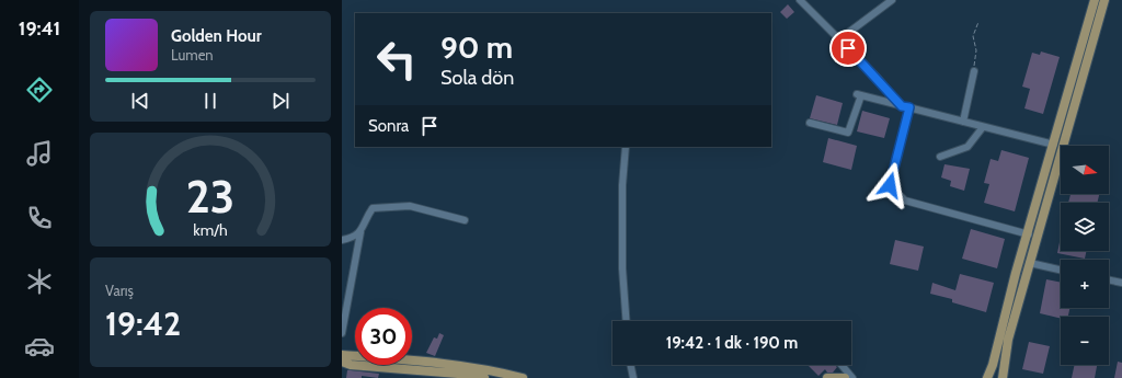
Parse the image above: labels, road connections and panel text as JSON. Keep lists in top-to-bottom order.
{
  "north": "right",
  "page": {
    "tabs": "19:41",
    "turn": ["90 m", "Sola dön"],
    "song": ["Golden Hour", "Lumen"],
    "then": "Sonra",
    "map_buttons": ["+", "−"],
    "tile": ["Varış", "19:42"],
    "limit": "30",
    "trip": "19:42 · 1 dk · 190 m",
    "gauge": ["23", "km/h"]
  }
}
